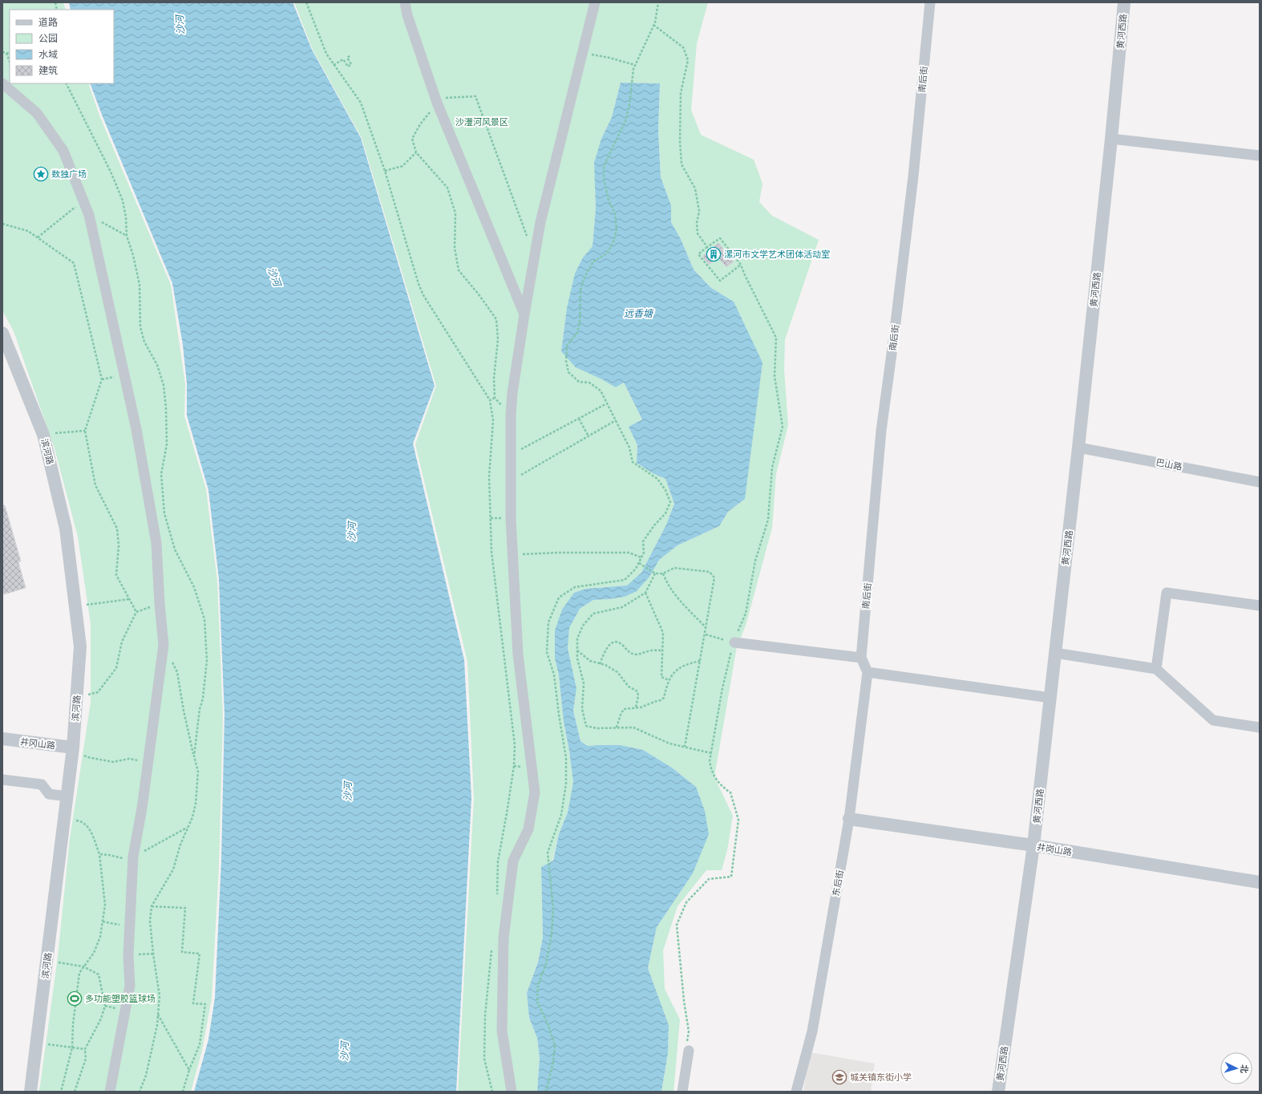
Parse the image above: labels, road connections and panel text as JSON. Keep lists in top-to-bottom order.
{
  "streets": {
    "street": [
      "黄河西路",
      "南后街",
      "滨河路",
      "巴山路",
      "井冈山路",
      "井岗山路",
      "东后街"
    ]
  },
  "crossings": [
    ["黄河西路", "巴山路"],
    ["黄河西路", "井岗山路"],
    ["南后街", "东后街"],
    ["滨河路", "井冈山路"],
    ["井岗山路", "东后街"]
  ],
  "water": ["沙河", "远香塘"],
  "parks": ["沙澧河风景区"],
  "places": {
    "place": ["数独广场"],
    "building": ["漯河市文学艺术团体活动室"],
    "sports": ["多功能塑胶篮球场"],
    "school or university": ["城关镇东街小学"]
  },
  "legend": [
    "道路",
    "公园",
    "水域",
    "建筑"
  ],
  "north": "right"
}
